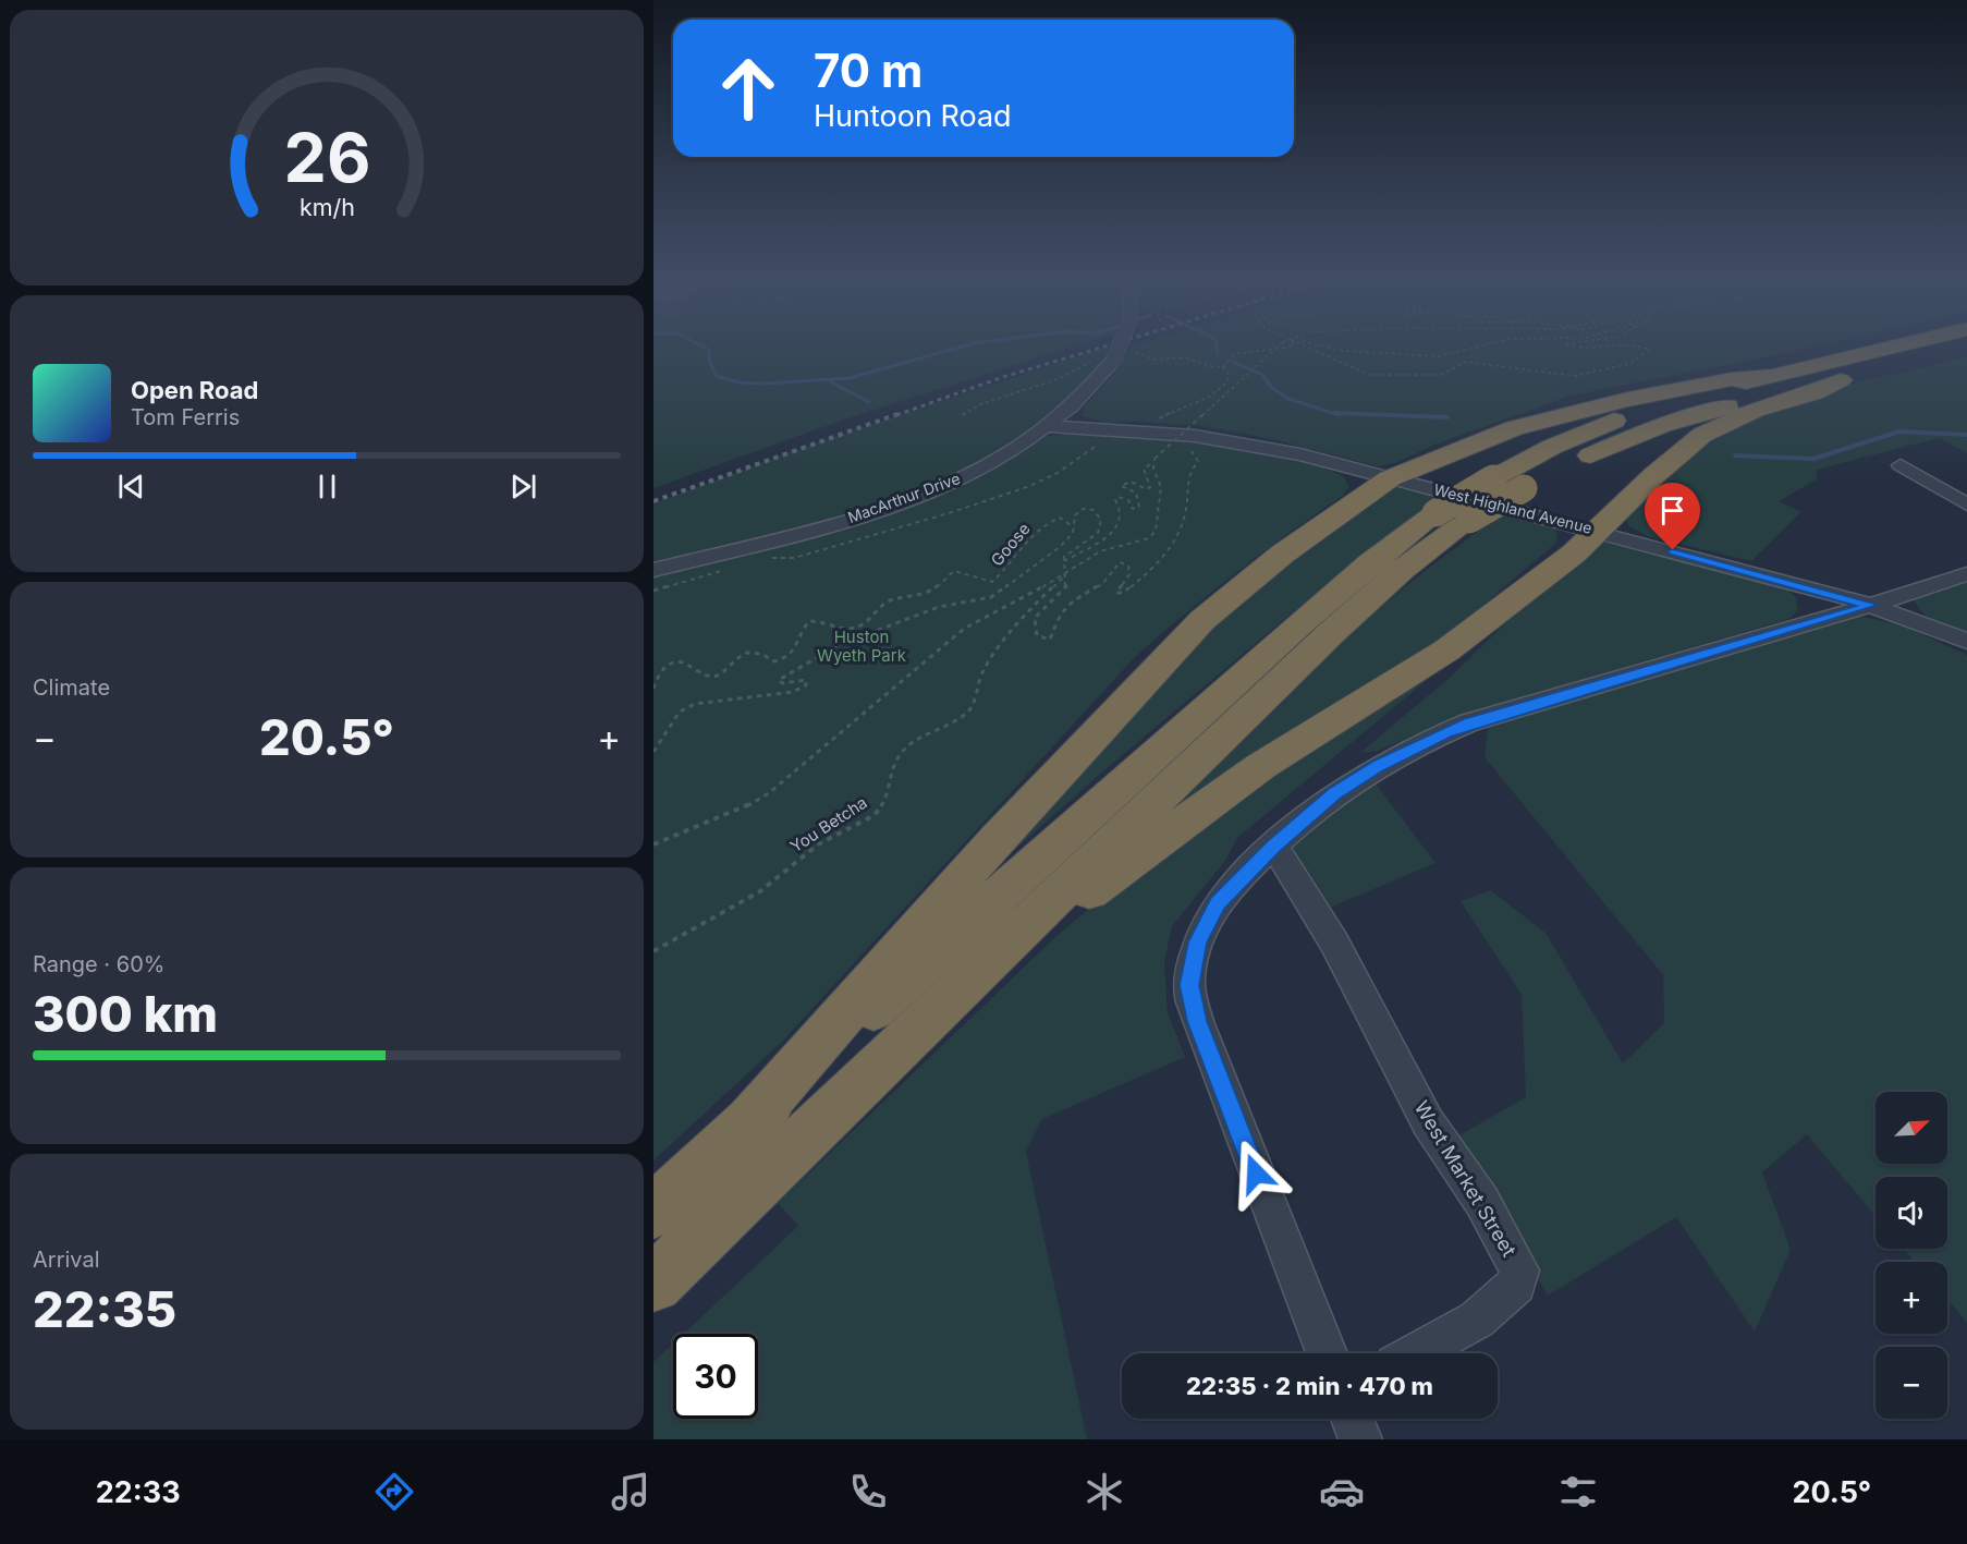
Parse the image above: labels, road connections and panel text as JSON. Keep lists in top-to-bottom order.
{
  "streets": {
    "street": ["MacArthur Drive", "West Highland Avenue", "West Market Street"],
    "path": ["Goose", "You Betcha"]
  },
  "crossings": [
    ["MacArthur Drive", "West Highland Avenue"]
  ],
  "parks": ["Huston Wyeth Park"],
  "north": "top right",
  "page": {
    "turn": ["70 m", "Huntoon Road"],
    "song": ["Open Road", "Tom Ferris"],
    "tile": [
      "Climate",
      ["Range · 60%", "300 km"],
      ["Arrival", "22:35"]
    ],
    "heat": ["−", "20.5°", "+"],
    "map_buttons": ["+", "−"],
    "limit": "30",
    "trip": "22:35 · 2 min · 470 m",
    "tabs": ["22:33", "20.5°"],
    "gauge": ["26", "km/h"]
  }
}
